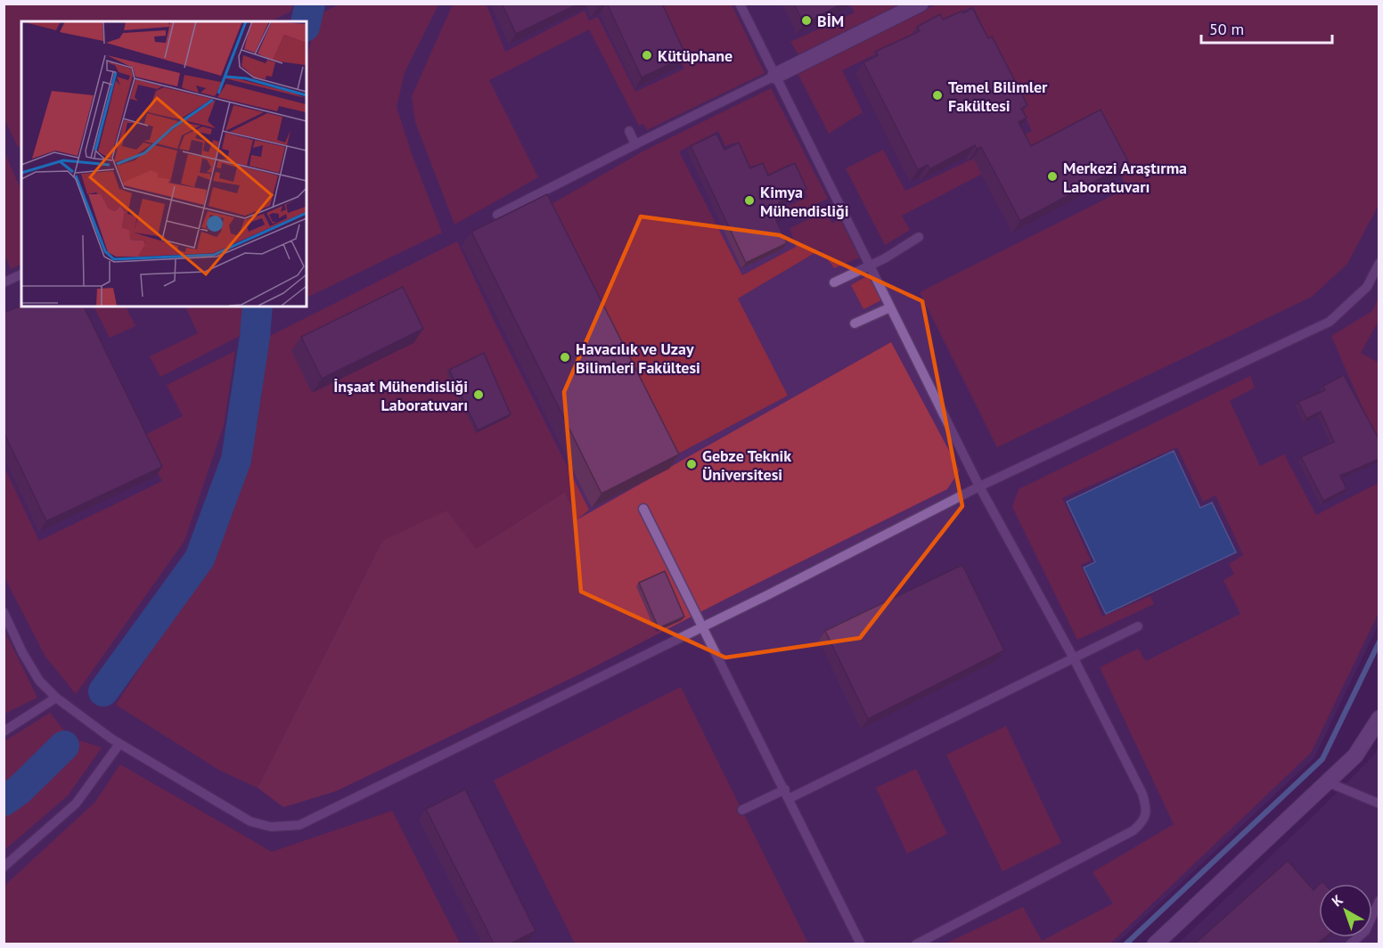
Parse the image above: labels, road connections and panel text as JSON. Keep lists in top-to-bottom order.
{
  "places": [
    "BİM",
    "Kütüphane",
    "Temel Bilimler Fakültesi",
    "Merkezi Araştırma Laboratuvarı",
    "Kimya Mühendisliği",
    "Havacılık ve Uzay Bilimleri Fakültesi",
    "İnşaat Mühendisliği Laboratuvarı",
    "Gebze Teknik Üniversitesi"
  ],
  "scale_bar": "50 m",
  "north": "top left"
}
